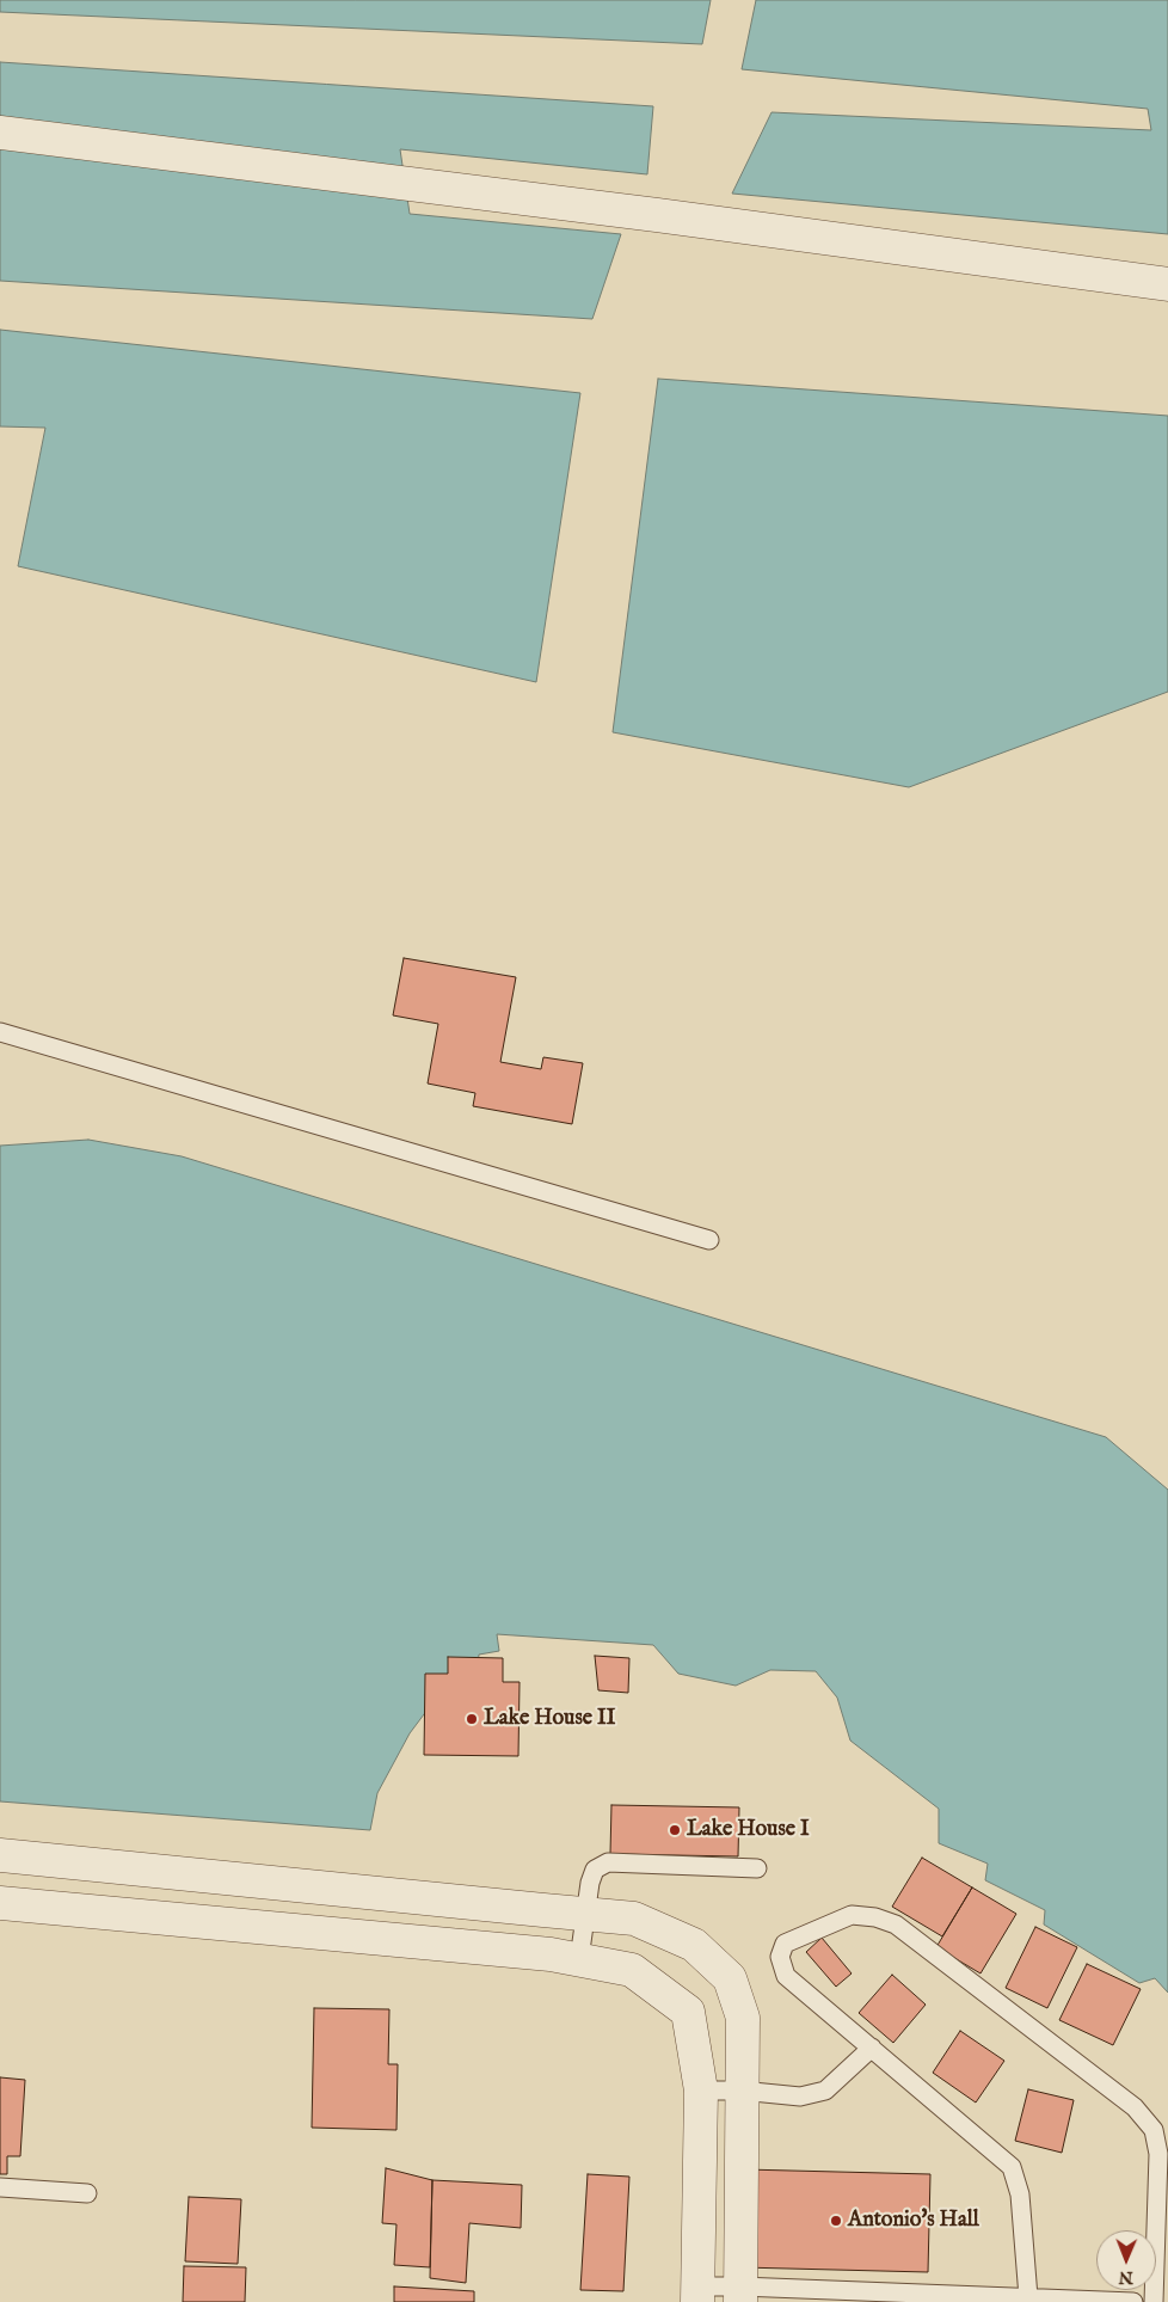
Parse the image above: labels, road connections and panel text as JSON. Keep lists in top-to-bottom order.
{
  "places": ["Lake House II", "Lake House I", "Antonio's Hall"],
  "north": "bottom"
}
